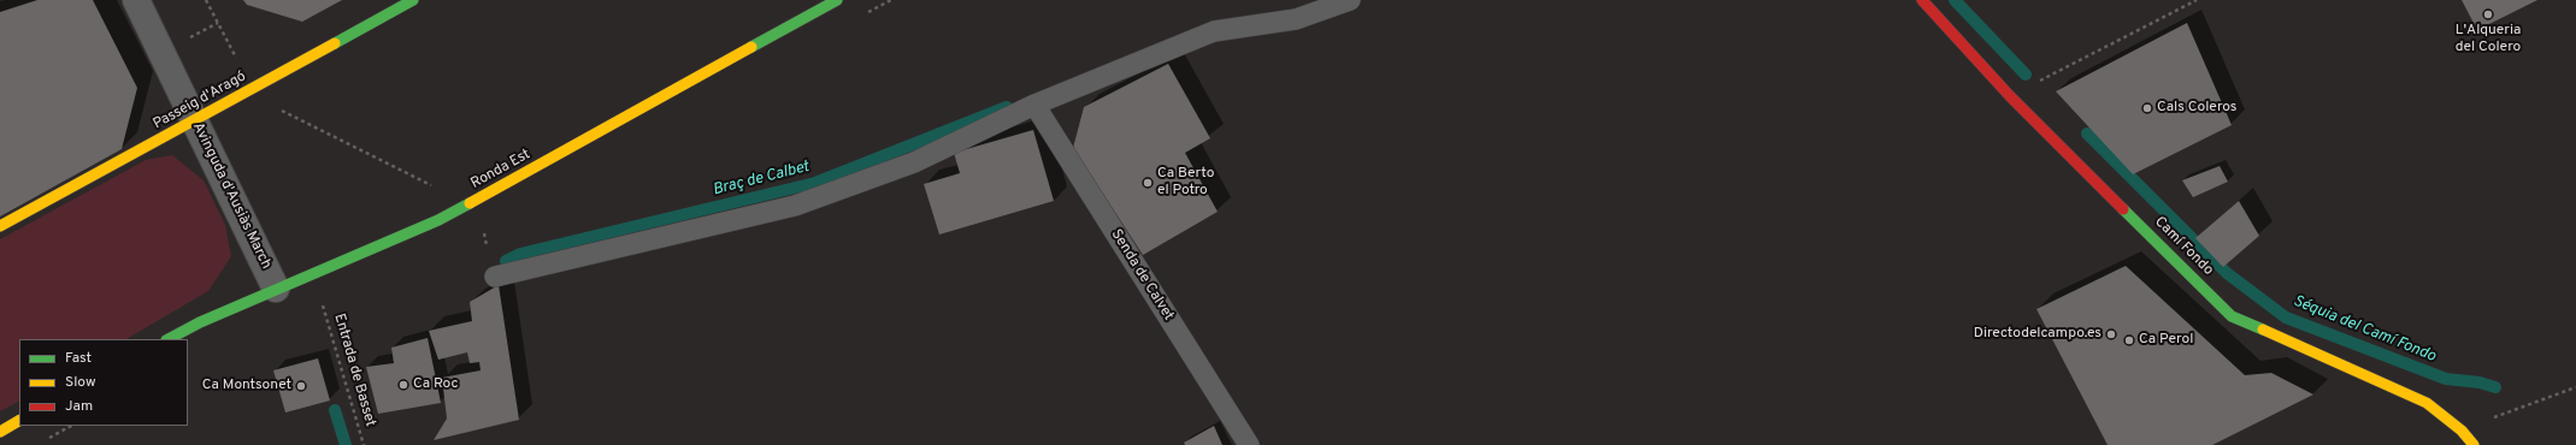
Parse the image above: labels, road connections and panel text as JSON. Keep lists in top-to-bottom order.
{
  "streets": {
    "street": [
      "Passeig d'Aragó",
      "Ronda Est",
      "Avinguda d'Ausiàs March",
      "Camí Fondo"
    ],
    "lane": ["Senda de Calvet"],
    "path": ["Entrada de Basset"]
  },
  "crossings": [
    ["Passeig d'Aragó", "Avinguda d'Ausiàs March"],
    ["Ronda Est", "Avinguda d'Ausiàs March"]
  ],
  "water": ["Braç de Calbet", "Séquia del Camí Fondo"],
  "places": [
    "L'Alqueria del Colero",
    "Cals Coleros",
    "Ca Berto el Potro",
    "Directodelcampo.es",
    "Ca Perol",
    "Ca Roc",
    "Ca Montsonet"
  ],
  "legend": ["Fast", "Slow", "Jam"]
}
